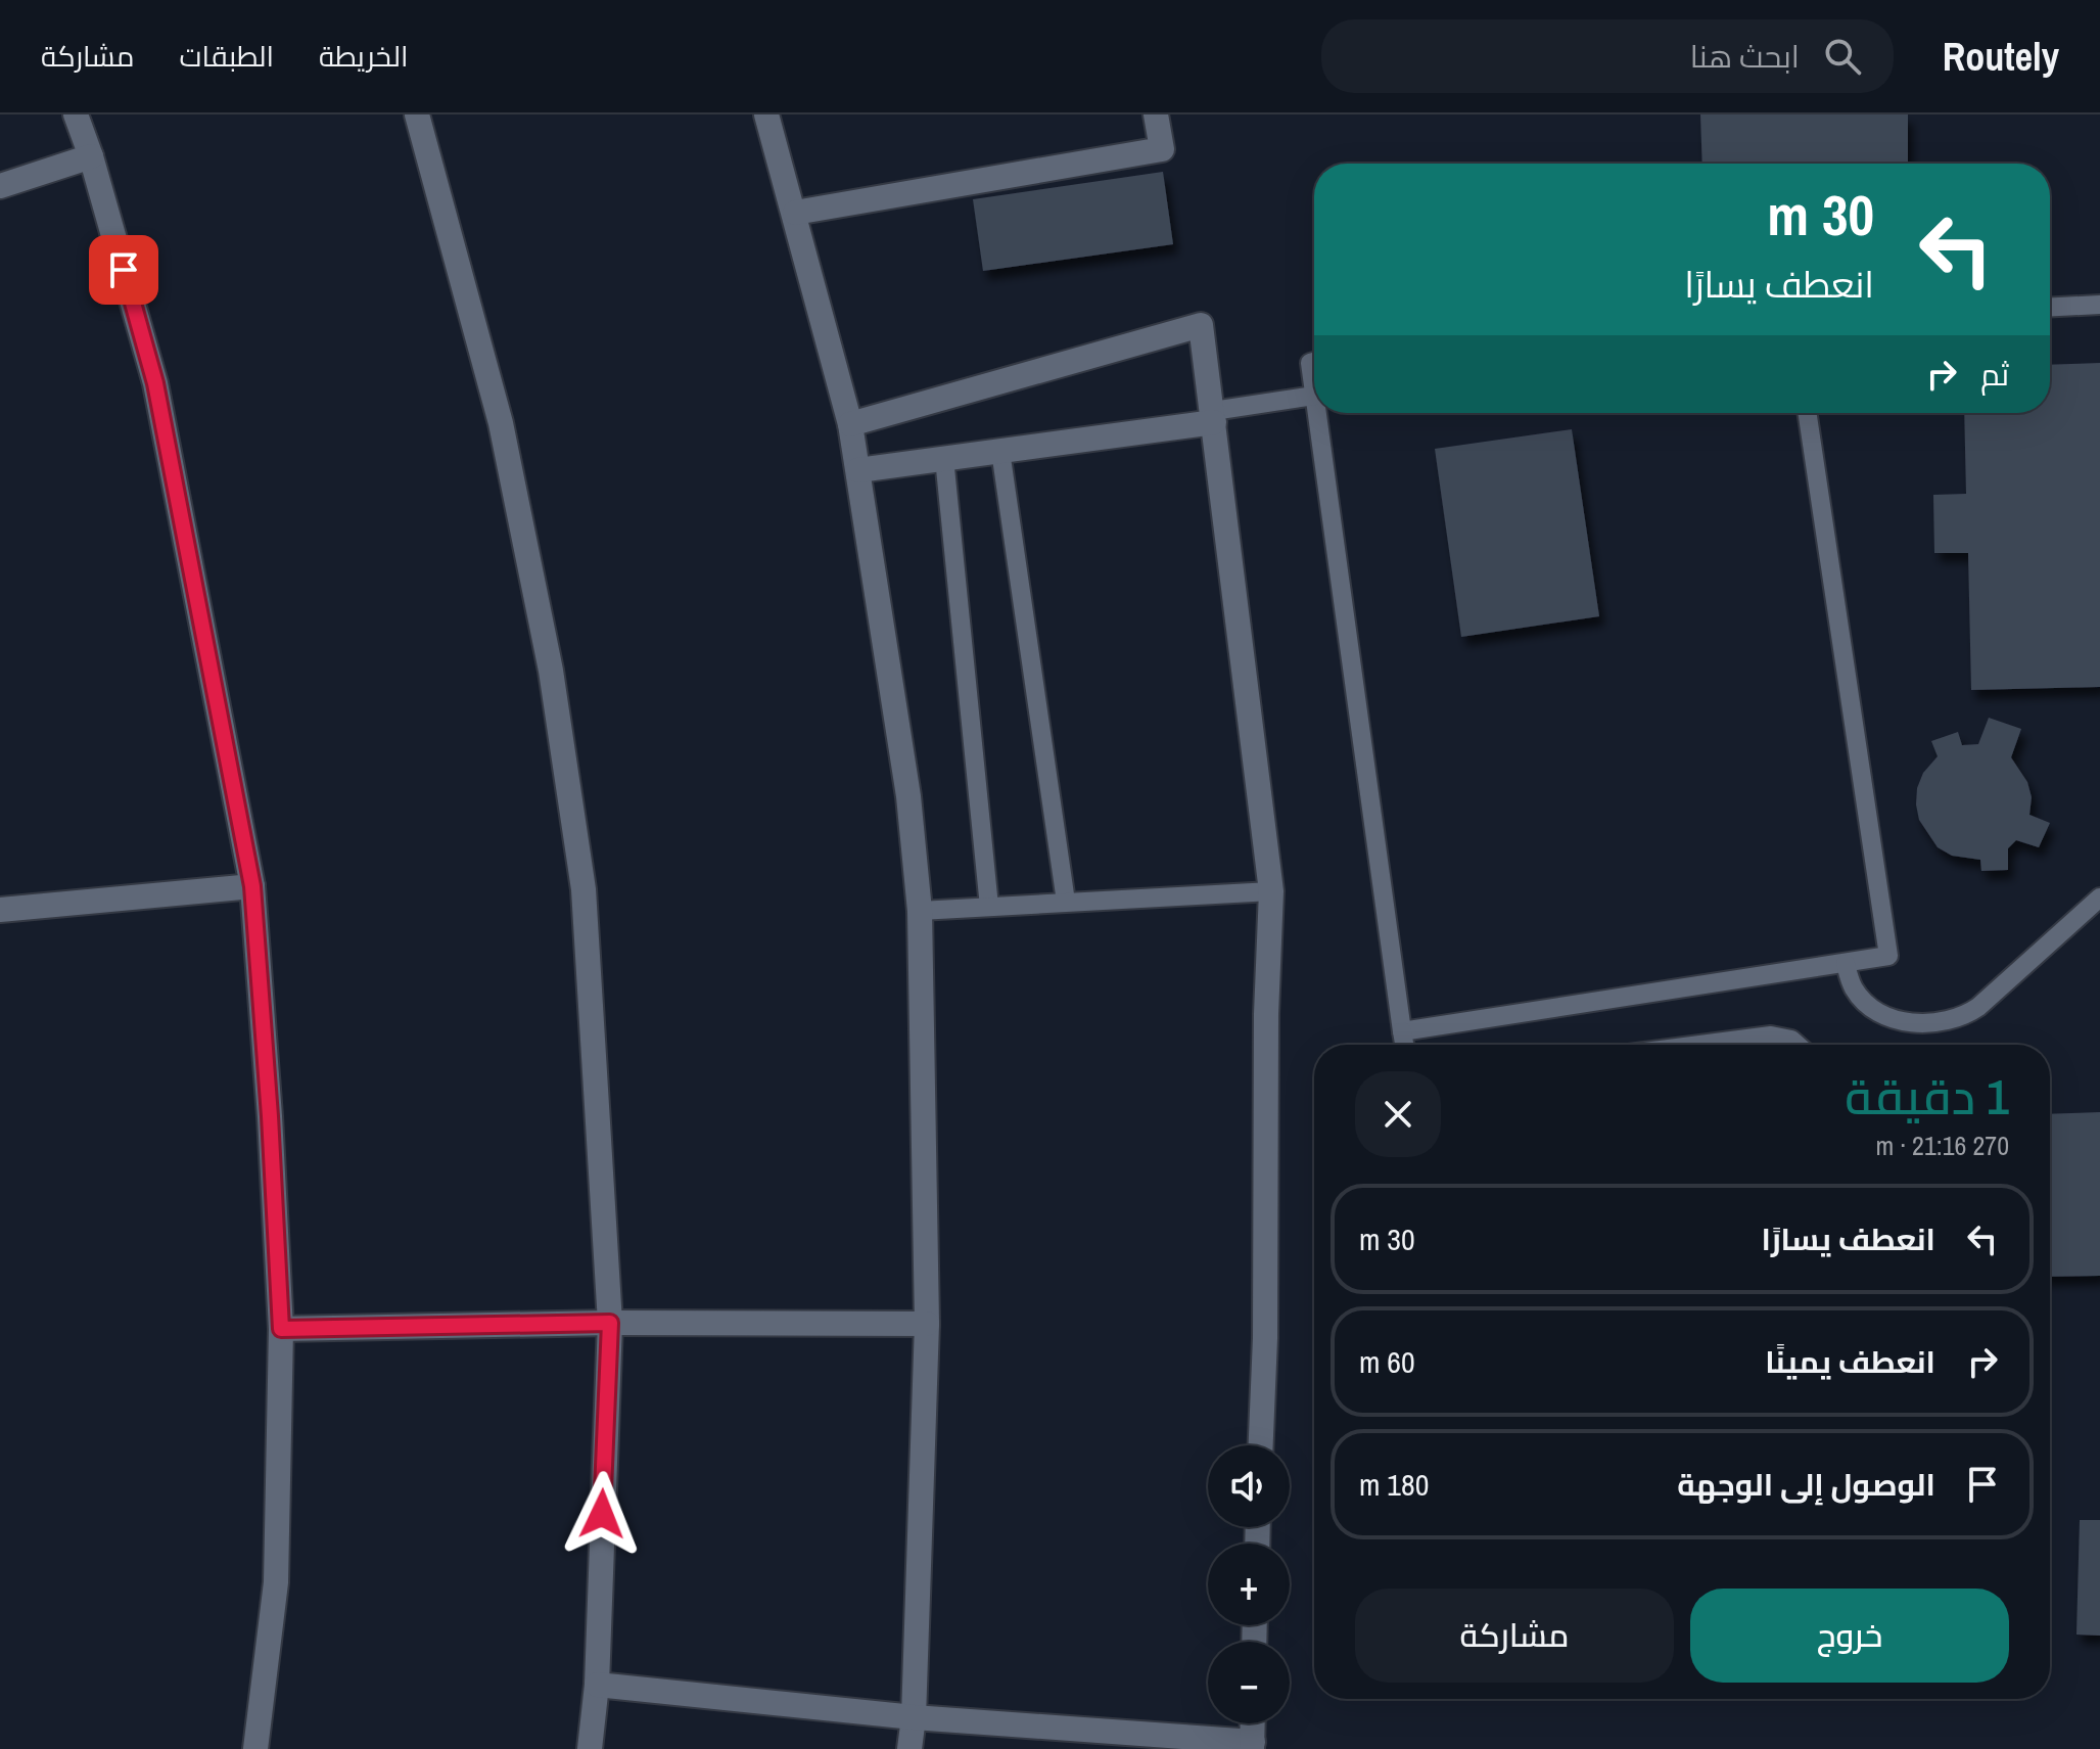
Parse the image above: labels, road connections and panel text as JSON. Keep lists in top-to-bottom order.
{
  "page": {
    "header": "Routely",
    "search": "ابحث هنا",
    "nav": ["الخريطة", "الطبقات", "مشاركة"],
    "turn": ["30 m", "انعطف يسارًا"],
    "then": "ثم",
    "heading": ["1 دقيقة", "270 m · 21:16"],
    "list": [
      {
        "name": "انعطف يسارًا",
        "value": "30 m"
      },
      {
        "name": "انعطف يمينًا",
        "value": "60 m"
      },
      {
        "name": "الوصول إلى الوجهة",
        "value": "180 m"
      }
    ],
    "map_buttons": ["+", "−"],
    "buttons": ["خروج", "مشاركة"]
  }
}
